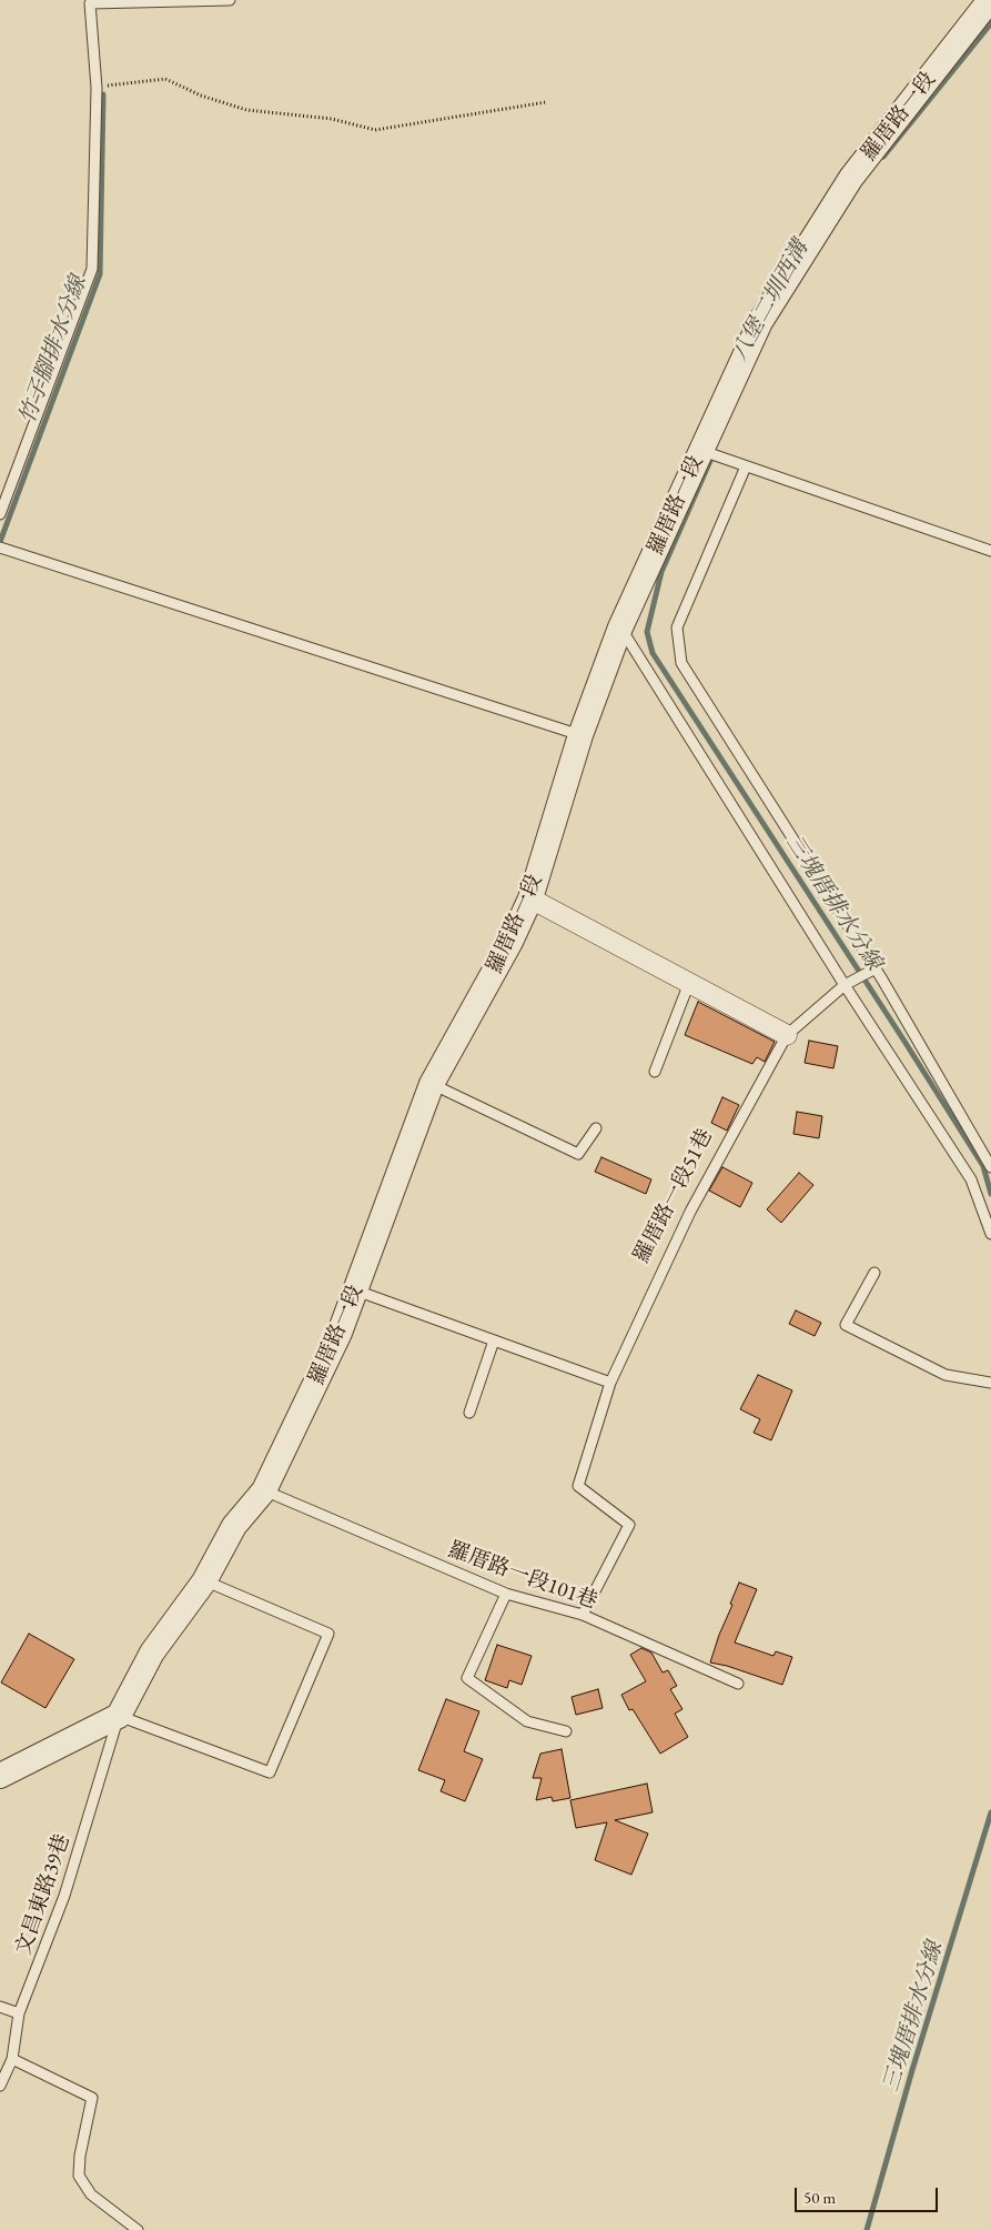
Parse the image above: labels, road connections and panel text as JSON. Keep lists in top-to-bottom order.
{
  "streets": {
    "street": ["羅厝路一段"],
    "lane": ["羅厝路一段51巷", "羅厝路一段101巷", "文昌東路39巷"]
  },
  "crossings": [
    ["羅厝路一段", "羅厝路一段101巷"],
    ["羅厝路一段", "文昌東路39巷"],
    ["羅厝路一段51巷", "羅厝路一段101巷"]
  ],
  "water": ["八堡二圳西溝", "竹子腳排水分線", "三塊厝排水分線"],
  "scale_bar": "50 m"
}
